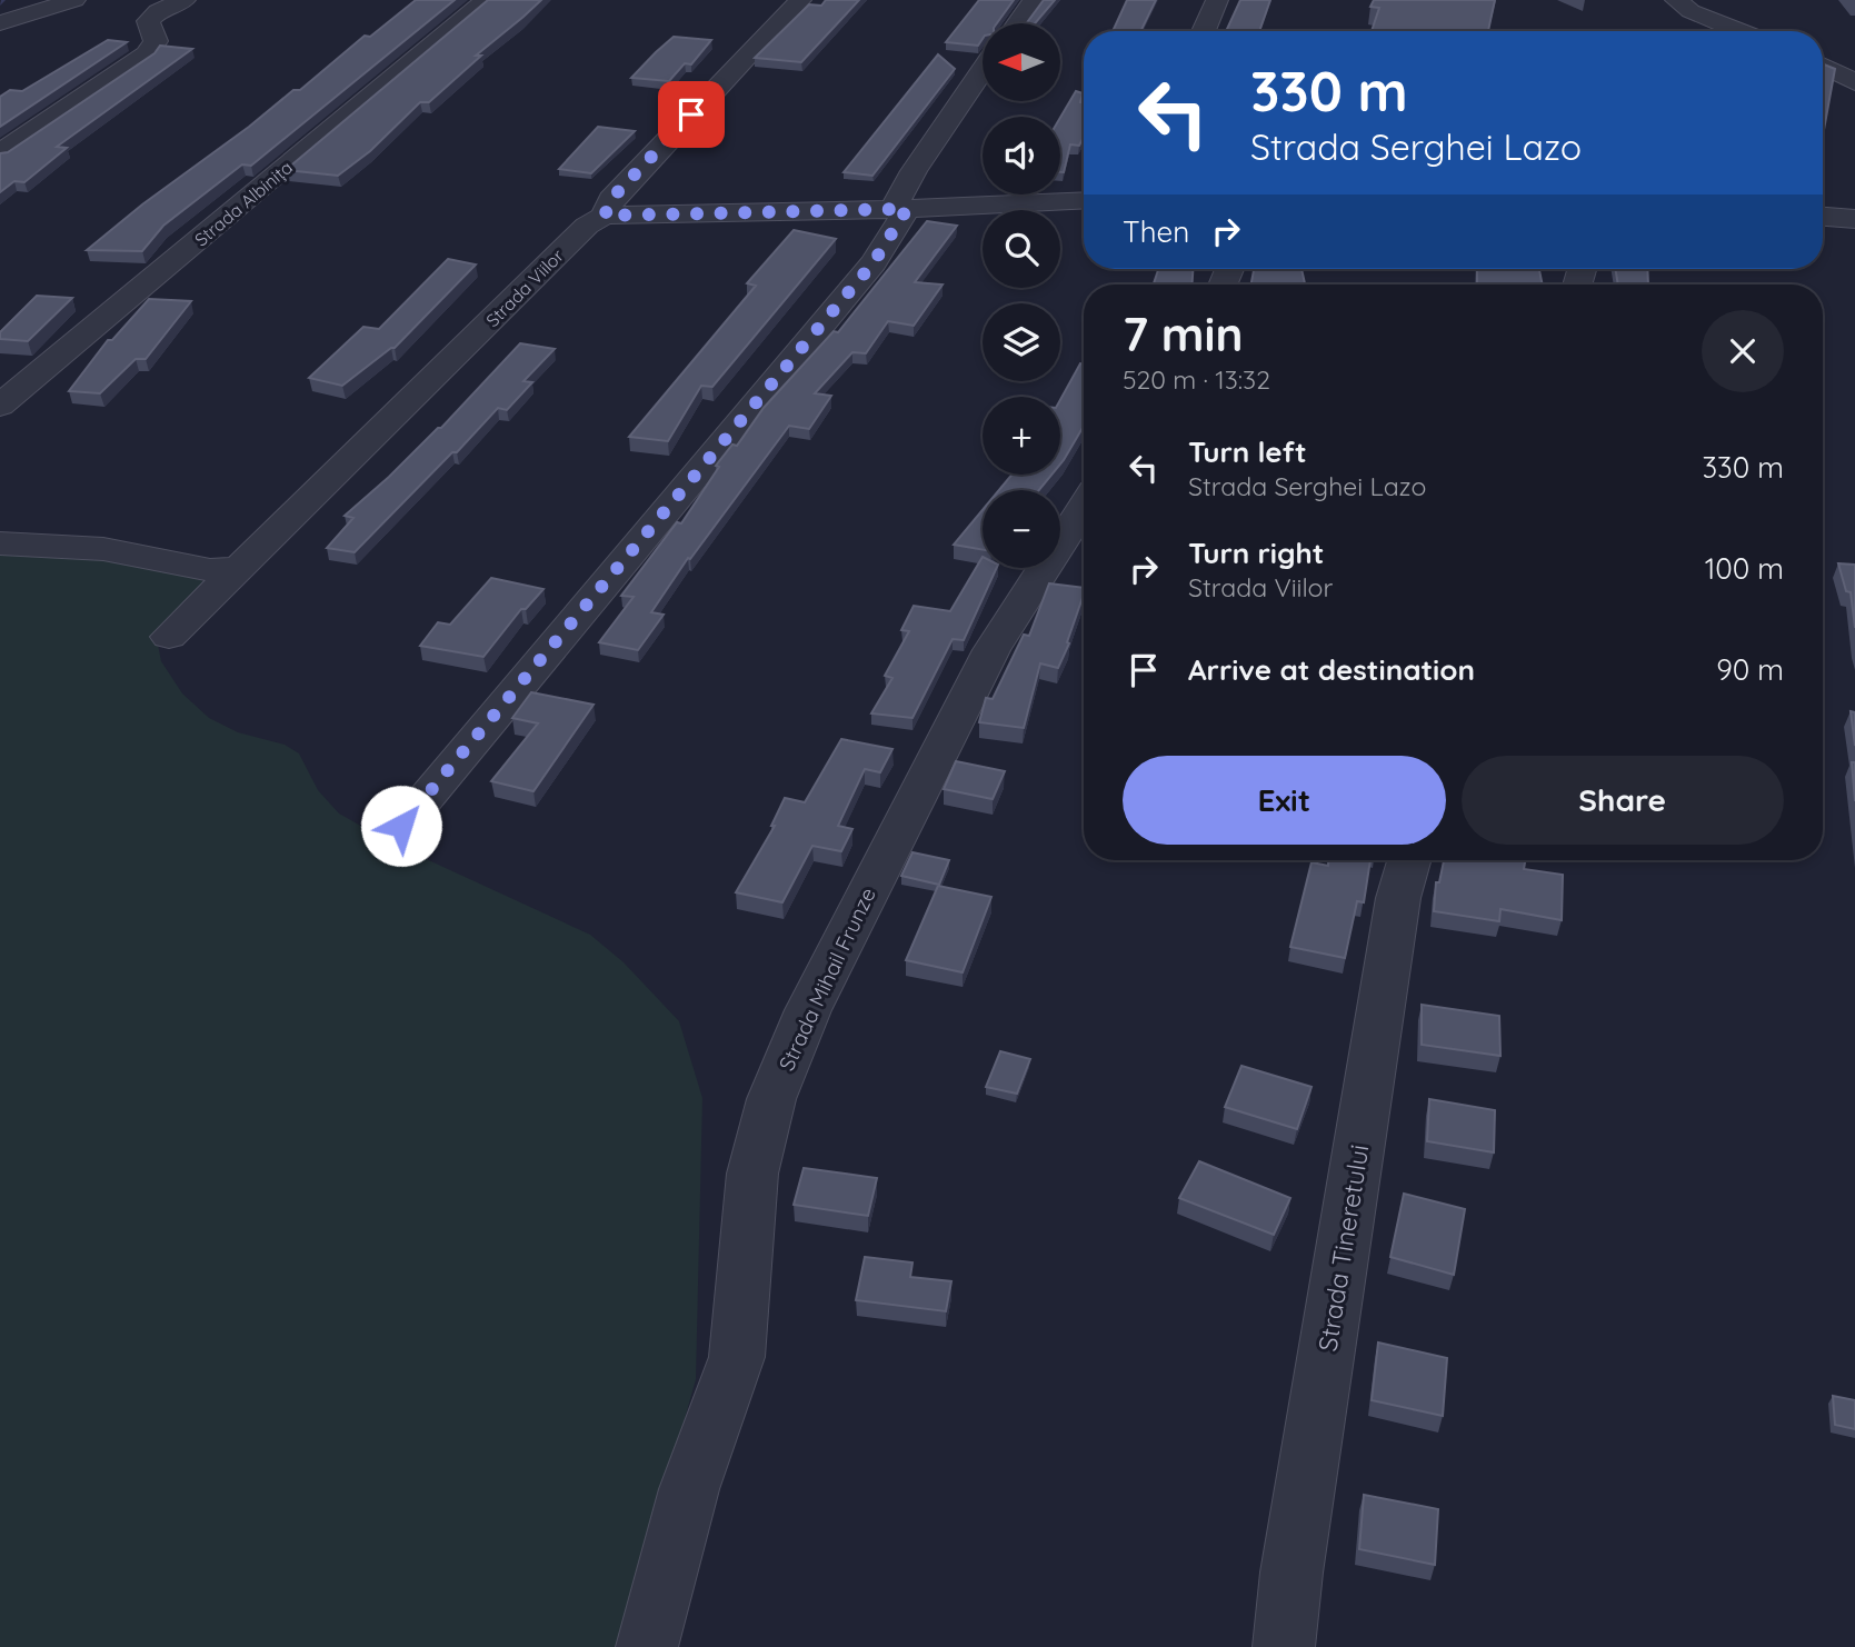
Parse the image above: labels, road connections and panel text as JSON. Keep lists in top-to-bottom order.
{
  "streets": {
    "street": [
      "Strada Albinița",
      "Strada Viilor",
      "Strada Mihail Frunze",
      "Strada Tineretului"
    ]
  },
  "north": "left",
  "page": {
    "map_buttons": ["+", "−"],
    "turn": ["330 m", "Strada Serghei Lazo"],
    "then": "Then",
    "heading": ["7 min", "520 m · 13:32"],
    "list": [
      {
        "name": "Turn left",
        "note": "Strada Serghei Lazo",
        "value": "330 m"
      },
      {
        "name": "Turn right",
        "note": "Strada Viilor",
        "value": "100 m"
      },
      {
        "name": "Arrive at destination",
        "value": "90 m"
      }
    ],
    "buttons": ["Exit", "Share"]
  }
}
